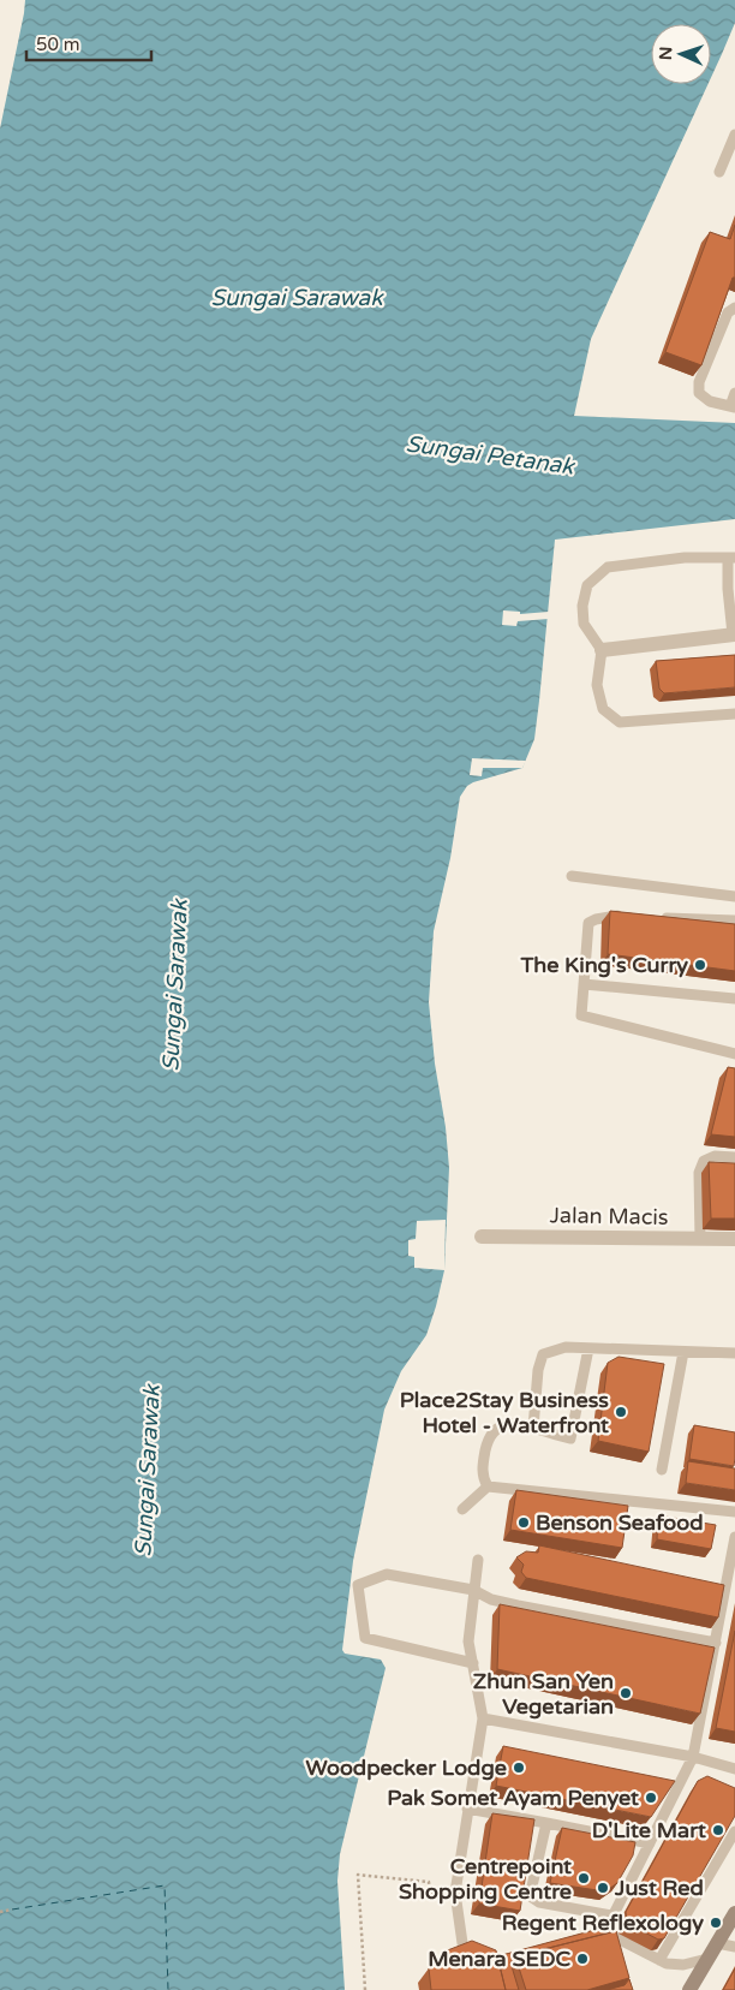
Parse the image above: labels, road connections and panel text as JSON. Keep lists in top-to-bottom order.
{
  "streets": {
    "street": ["Jalan Macis"]
  },
  "water": ["Sungai Sarawak", "Sungai Petanak"],
  "places": [
    "The King's Curry",
    "Place2Stay Business Hotel - Waterfront",
    "Benson Seafood",
    "Zhun San Yen Vegetarian",
    "Woodpecker Lodge",
    "Pak Somet Ayam Penyet",
    "D'Lite Mart",
    "Centrepoint Shopping Centre",
    "Just Red",
    "Regent Reflexology",
    "Menara SEDC"
  ],
  "scale_bar": "50 m",
  "north": "left"
}
